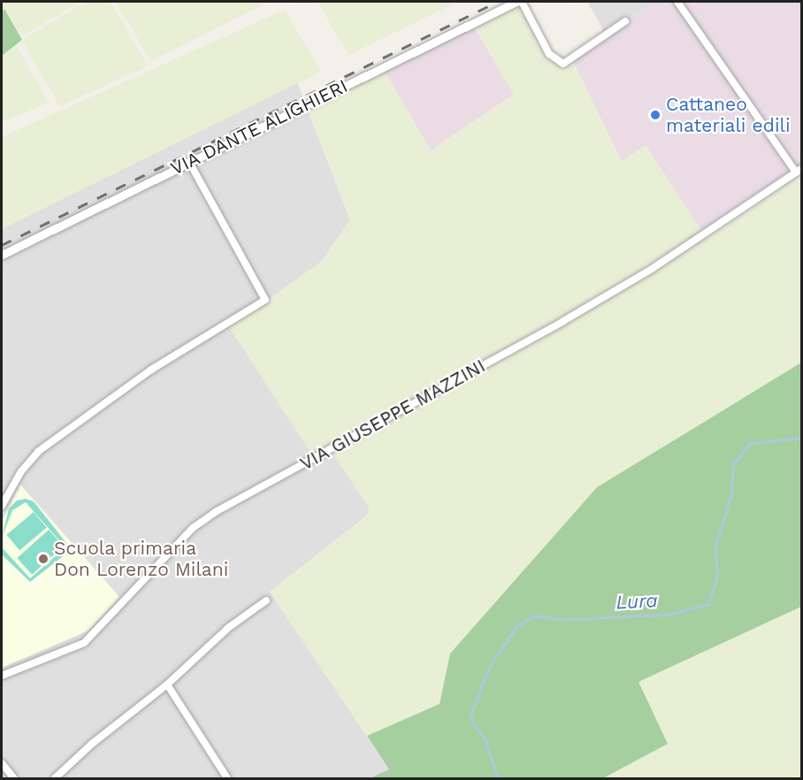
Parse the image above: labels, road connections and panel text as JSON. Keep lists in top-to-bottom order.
{
  "streets": {
    "street": ["VIA DANTE ALIGHIERI", "VIA GIUSEPPE MAZZINI"]
  },
  "water": ["Lura"],
  "places": ["Cattaneo materiali edili", "Scuola primaria Don Lorenzo Milani"]
}
